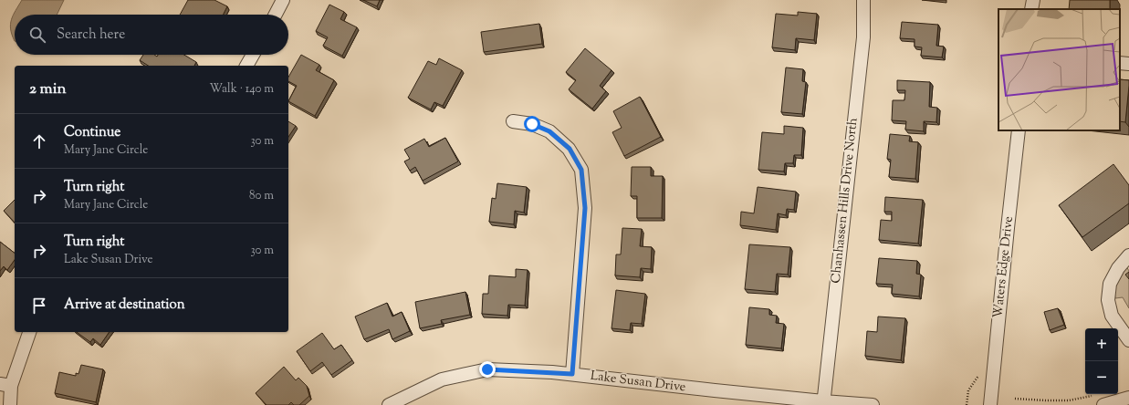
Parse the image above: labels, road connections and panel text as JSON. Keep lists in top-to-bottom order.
{
  "streets": {
    "street": ["Chanhassen Hills Drive North", "Waters Edge Drive", "Lake Susan Drive"]
  },
  "crossings": [
    ["Chanhassen Hills Drive North", "Lake Susan Drive"]
  ],
  "page": {
    "search": "Search here",
    "heading": ["2 min", "Walk · 140 m"],
    "list": [
      ["Continue", "Mary Jane Circle", "30 m"],
      ["Turn right", "Mary Jane Circle", "80 m"],
      ["Turn right", "Lake Susan Drive", "30 m"],
      "Arrive at destination"
    ],
    "map_buttons": ["+", "−"]
  }
}
